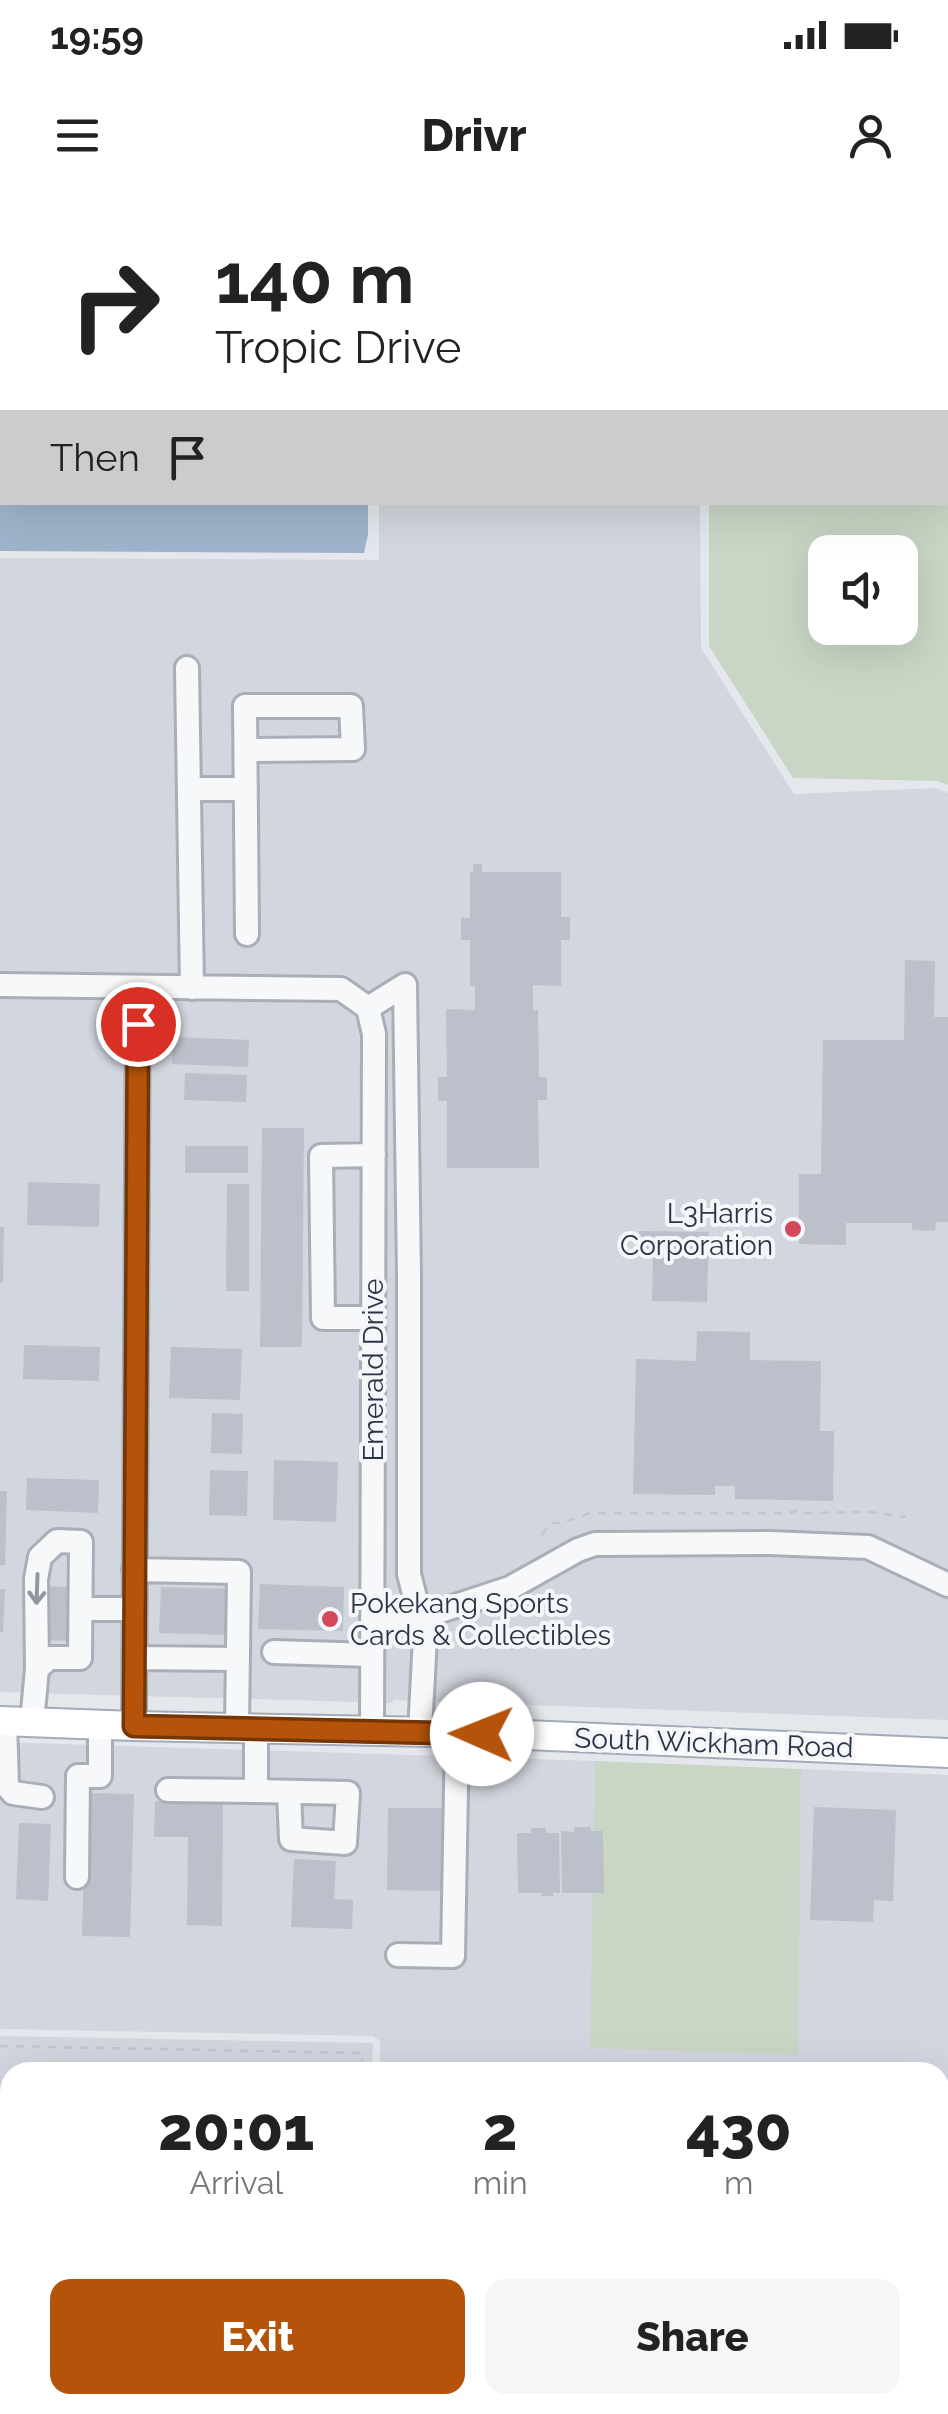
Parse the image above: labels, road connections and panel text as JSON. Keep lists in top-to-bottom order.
{
  "streets": {
    "main road": ["South Wickham Road"],
    "street": ["Emerald Drive"]
  },
  "crossings": [
    ["Emerald Drive", "South Wickham Road"]
  ],
  "places": ["L3Harris Corporation", "Pokekang Sports Cards & Collectibles"],
  "page": {
    "status": "19:59",
    "header": "Drivr",
    "turn": ["140 m", "Tropic Drive"],
    "then": "Then",
    "eta": [
      "20:01",
      "Arrival",
      "2",
      "min",
      "430",
      "m"
    ],
    "buttons": ["Exit", "Share"]
  }
}
